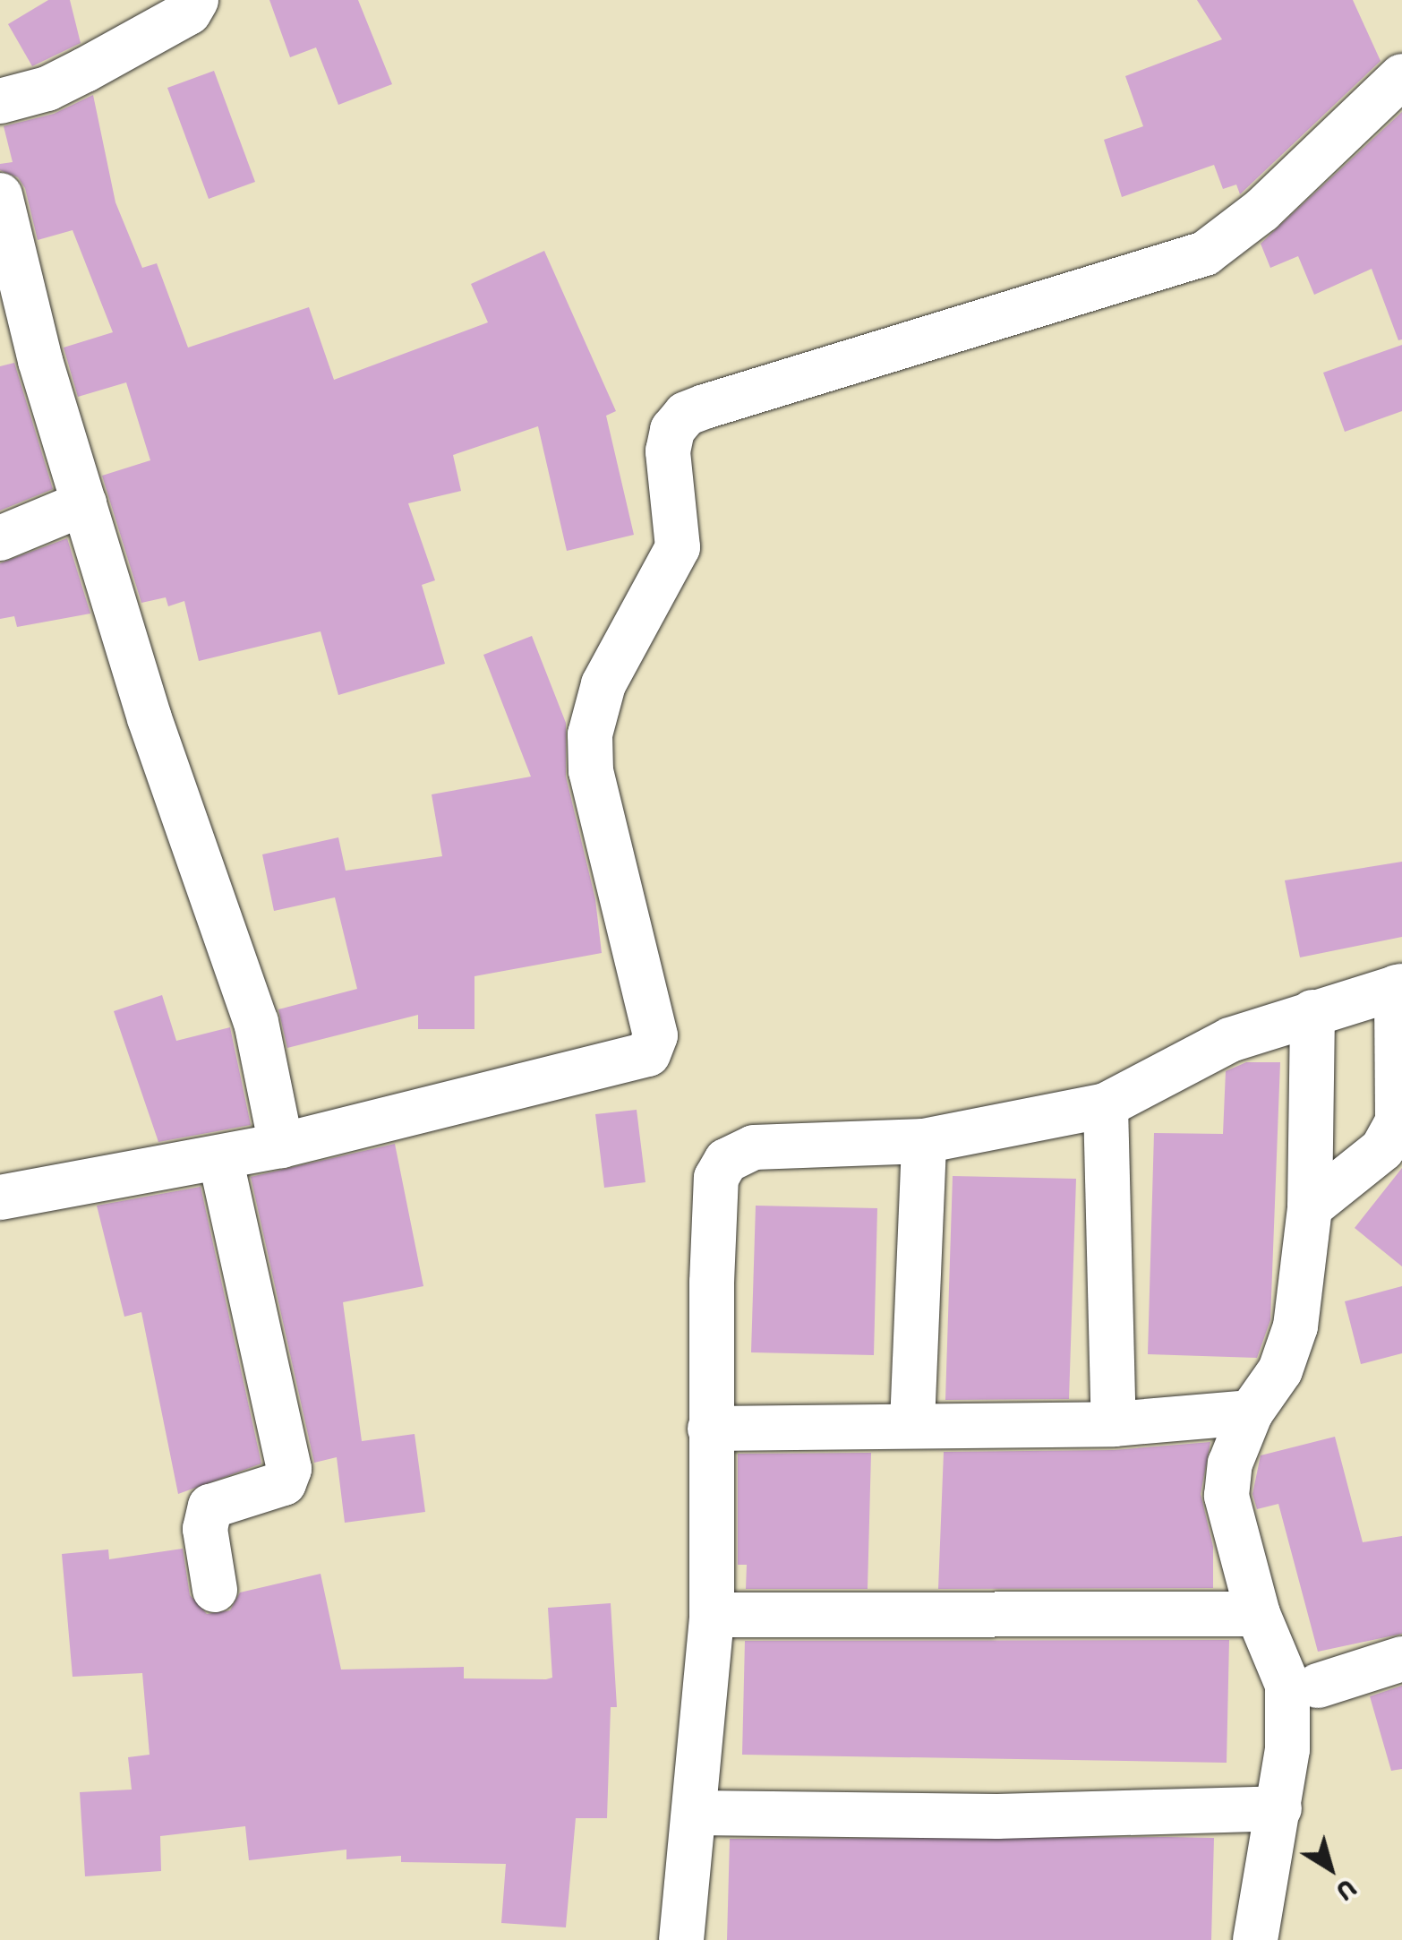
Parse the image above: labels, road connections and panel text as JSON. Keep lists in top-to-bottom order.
{
  "north": "bottom right"
}
